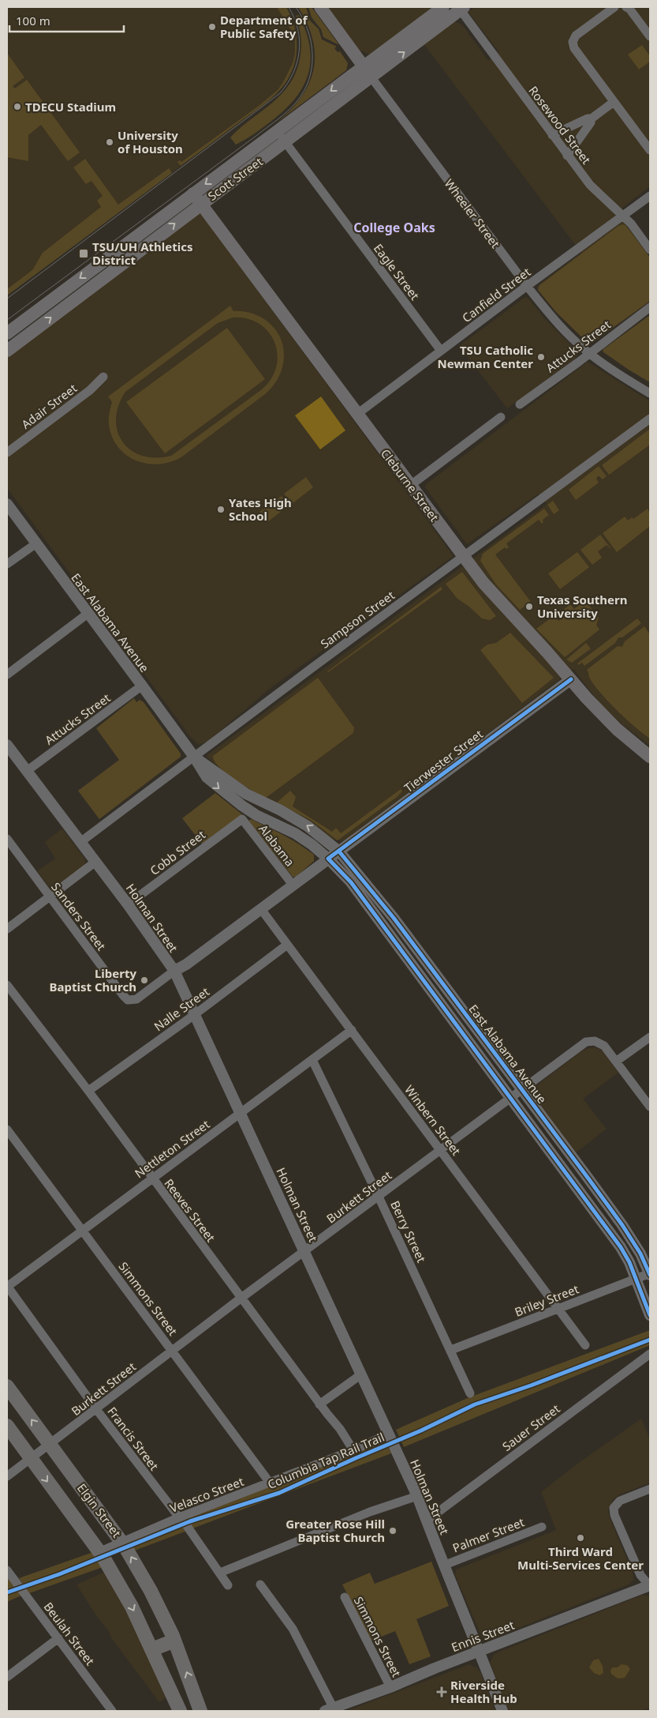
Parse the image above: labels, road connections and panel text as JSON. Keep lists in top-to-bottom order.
{
  "streets": {
    "main road": [
      "Scott Street",
      "Wheeler Street",
      "Cleburne Street",
      "Elgin Street"
    ],
    "street": [
      "Rosewood Street",
      "Eagle Street",
      "Canfield Street",
      "Attucks Street",
      "Adair Street",
      "Sampson Street",
      "East Alabama Avenue",
      "Tierwester Street",
      "Alabama",
      "Cobb Street",
      "Sanders Street",
      "Holman Street",
      "Nalle Street",
      "Winbern Street",
      "Nettleton Street",
      "Burkett Street",
      "Reeves Street",
      "Berry Street",
      "Simmons Street",
      "Briley Street",
      "Sauer Street",
      "Francis Street",
      "Velasco Street",
      "Palmer Street",
      "Beulah Street",
      "Ennis Street"
    ],
    "cycle path": ["Columbia Tap Rail Trail"]
  },
  "crossings": [
    ["Rosewood Street", "Scott Street"],
    ["Rosewood Street", "Canfield Street"],
    ["Scott Street", "Wheeler Street"],
    ["Scott Street", "Eagle Street"],
    ["Scott Street", "Cleburne Street"],
    ["Wheeler Street", "Canfield Street"],
    ["Wheeler Street", "Attucks Street"],
    ["Eagle Street", "Canfield Street"],
    ["Canfield Street", "Cleburne Street"],
    ["Attucks Street", "East Alabama Avenue"],
    ["Attucks Street", "Holman Street"],
    ["Cleburne Street", "Sampson Street"],
    ["Cleburne Street", "Tierwester Street"],
    ["Sampson Street", "East Alabama Avenue"],
    ["Sampson Street", "Holman Street"],
    ["East Alabama Avenue", "Tierwester Street"],
    ["East Alabama Avenue", "Burkett Street"],
    ["East Alabama Avenue", "Briley Street"],
    ["Tierwester Street", "Alabama"],
    ["Tierwester Street", "Sanders Street"],
    ["Tierwester Street", "Holman Street"],
    ["Tierwester Street", "Winbern Street"],
    ["Alabama", "Cobb Street"],
    ["Cobb Street", "Holman Street"],
    ["Holman Street", "Nalle Street"],
    ["Holman Street", "Nettleton Street"],
    ["Holman Street", "Burkett Street"],
    ["Holman Street", "Sauer Street"],
    ["Holman Street", "Velasco Street"],
    ["Holman Street", "Palmer Street"],
    ["Holman Street", "Ennis Street"],
    ["Nalle Street", "Winbern Street"],
    ["Nalle Street", "Reeves Street"],
    ["Winbern Street", "Nettleton Street"],
    ["Winbern Street", "Burkett Street"],
    ["Winbern Street", "Briley Street"],
    ["Nettleton Street", "Reeves Street"],
    ["Nettleton Street", "Berry Street"],
    ["Nettleton Street", "Simmons Street"],
    ["Nettleton Street", "Francis Street"],
    ["Burkett Street", "Reeves Street"],
    ["Burkett Street", "Berry Street"],
    ["Burkett Street", "Simmons Street"],
    ["Burkett Street", "Francis Street"],
    ["Burkett Street", "Elgin Street"],
    ["Reeves Street", "Velasco Street"],
    ["Berry Street", "Briley Street"],
    ["Simmons Street", "Velasco Street"],
    ["Simmons Street", "Ennis Street"],
    ["Francis Street", "Velasco Street"],
    ["Velasco Street", "Elgin Street"]
  ],
  "districts": ["College Oaks"],
  "places": {
    "other": [
      "Department of Public Safety",
      "TDECU Stadium",
      "University of Houston",
      "TSU Catholic Newman Center",
      "Yates High School",
      "Texas Southern University",
      "Liberty Baptist Church",
      "Greater Rose Hill Baptist Church",
      "Third Ward Multi-Services Center"
    ],
    "transit": ["TSU/UH Athletics District"],
    "health": ["Riverside Health Hub"]
  },
  "scale_bar": "100 m"
}
